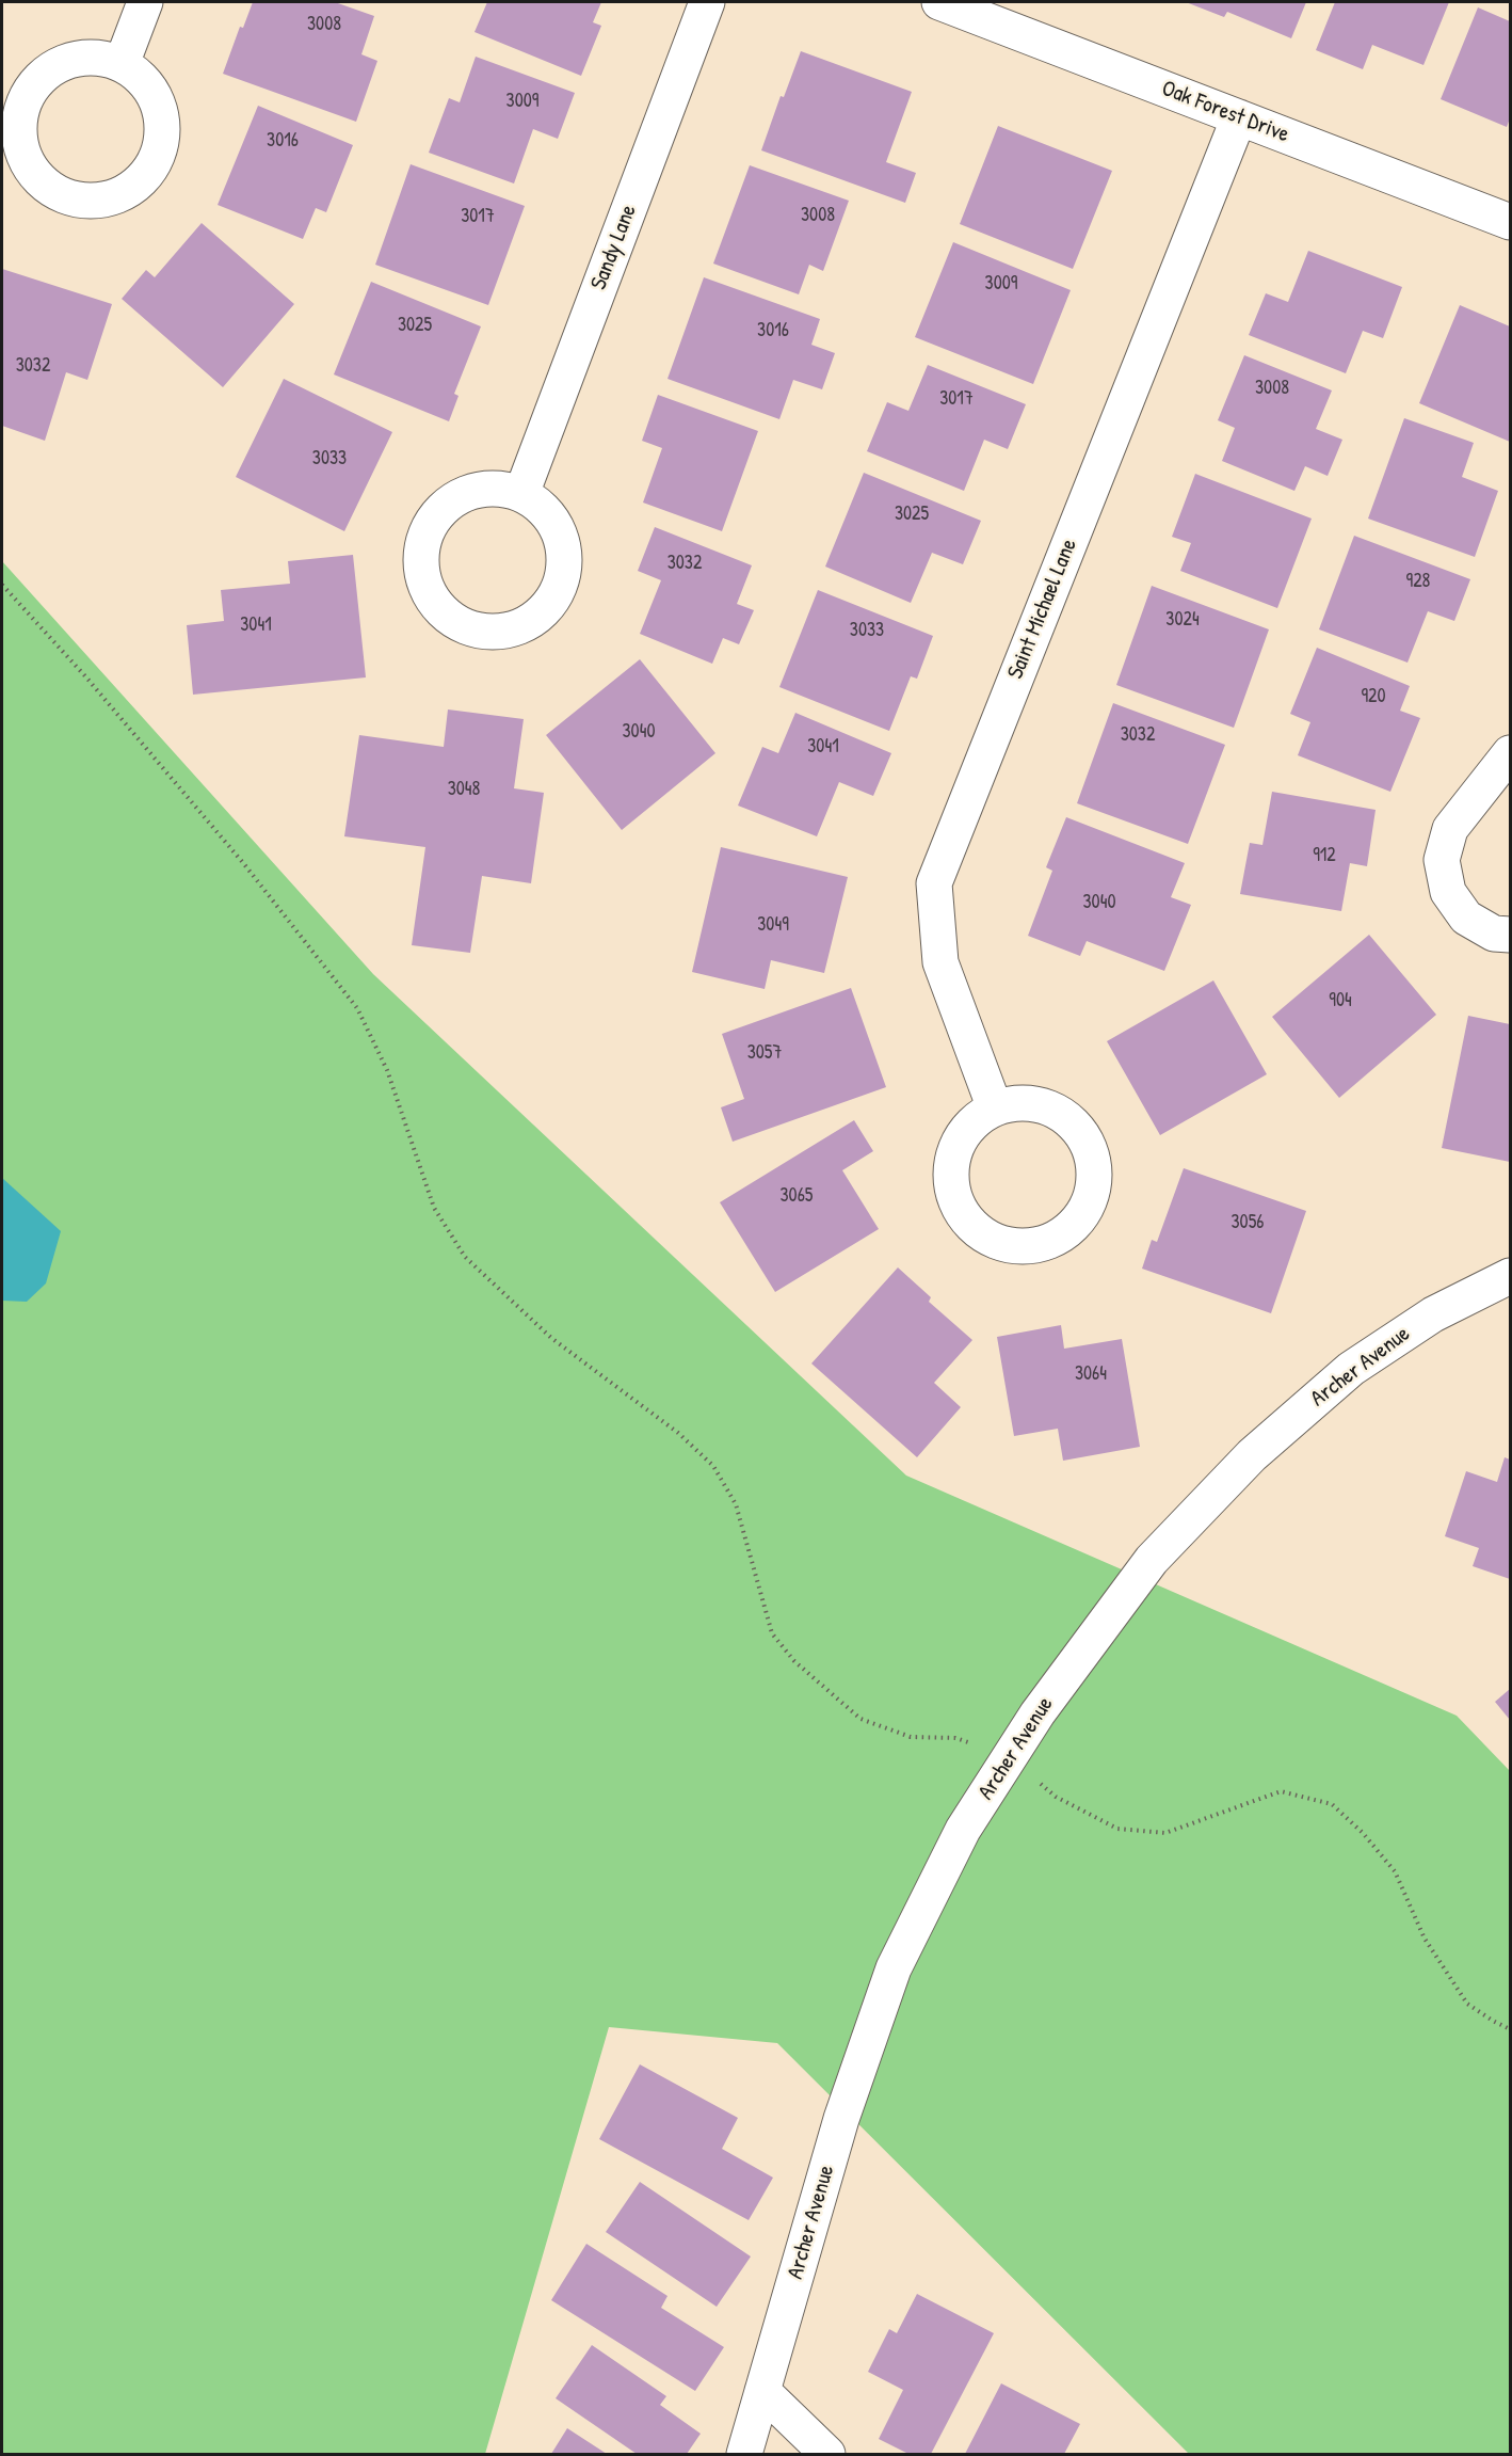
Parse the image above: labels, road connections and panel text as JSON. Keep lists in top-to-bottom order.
{
  "streets": {
    "street": [
      "Oak Forest Drive",
      "Sandy Lane",
      "Saint Michael Lane",
      "Archer Avenue"
    ]
  },
  "crossings": [
    ["Oak Forest Drive", "Saint Michael Lane"]
  ],
  "house_numbers": [
    "3008",
    "3009",
    "3016",
    "3008",
    "3017",
    "3009",
    "3025",
    "3016",
    "3032",
    "3008",
    "3017",
    "3033",
    "3025",
    "3032",
    "928",
    "3024",
    "3041",
    "3033",
    "920",
    "3040",
    "3032",
    "3041",
    "3048",
    "912",
    "3040",
    "3049",
    "904",
    "3057",
    "3065",
    "3056",
    "3064"
  ]
}
